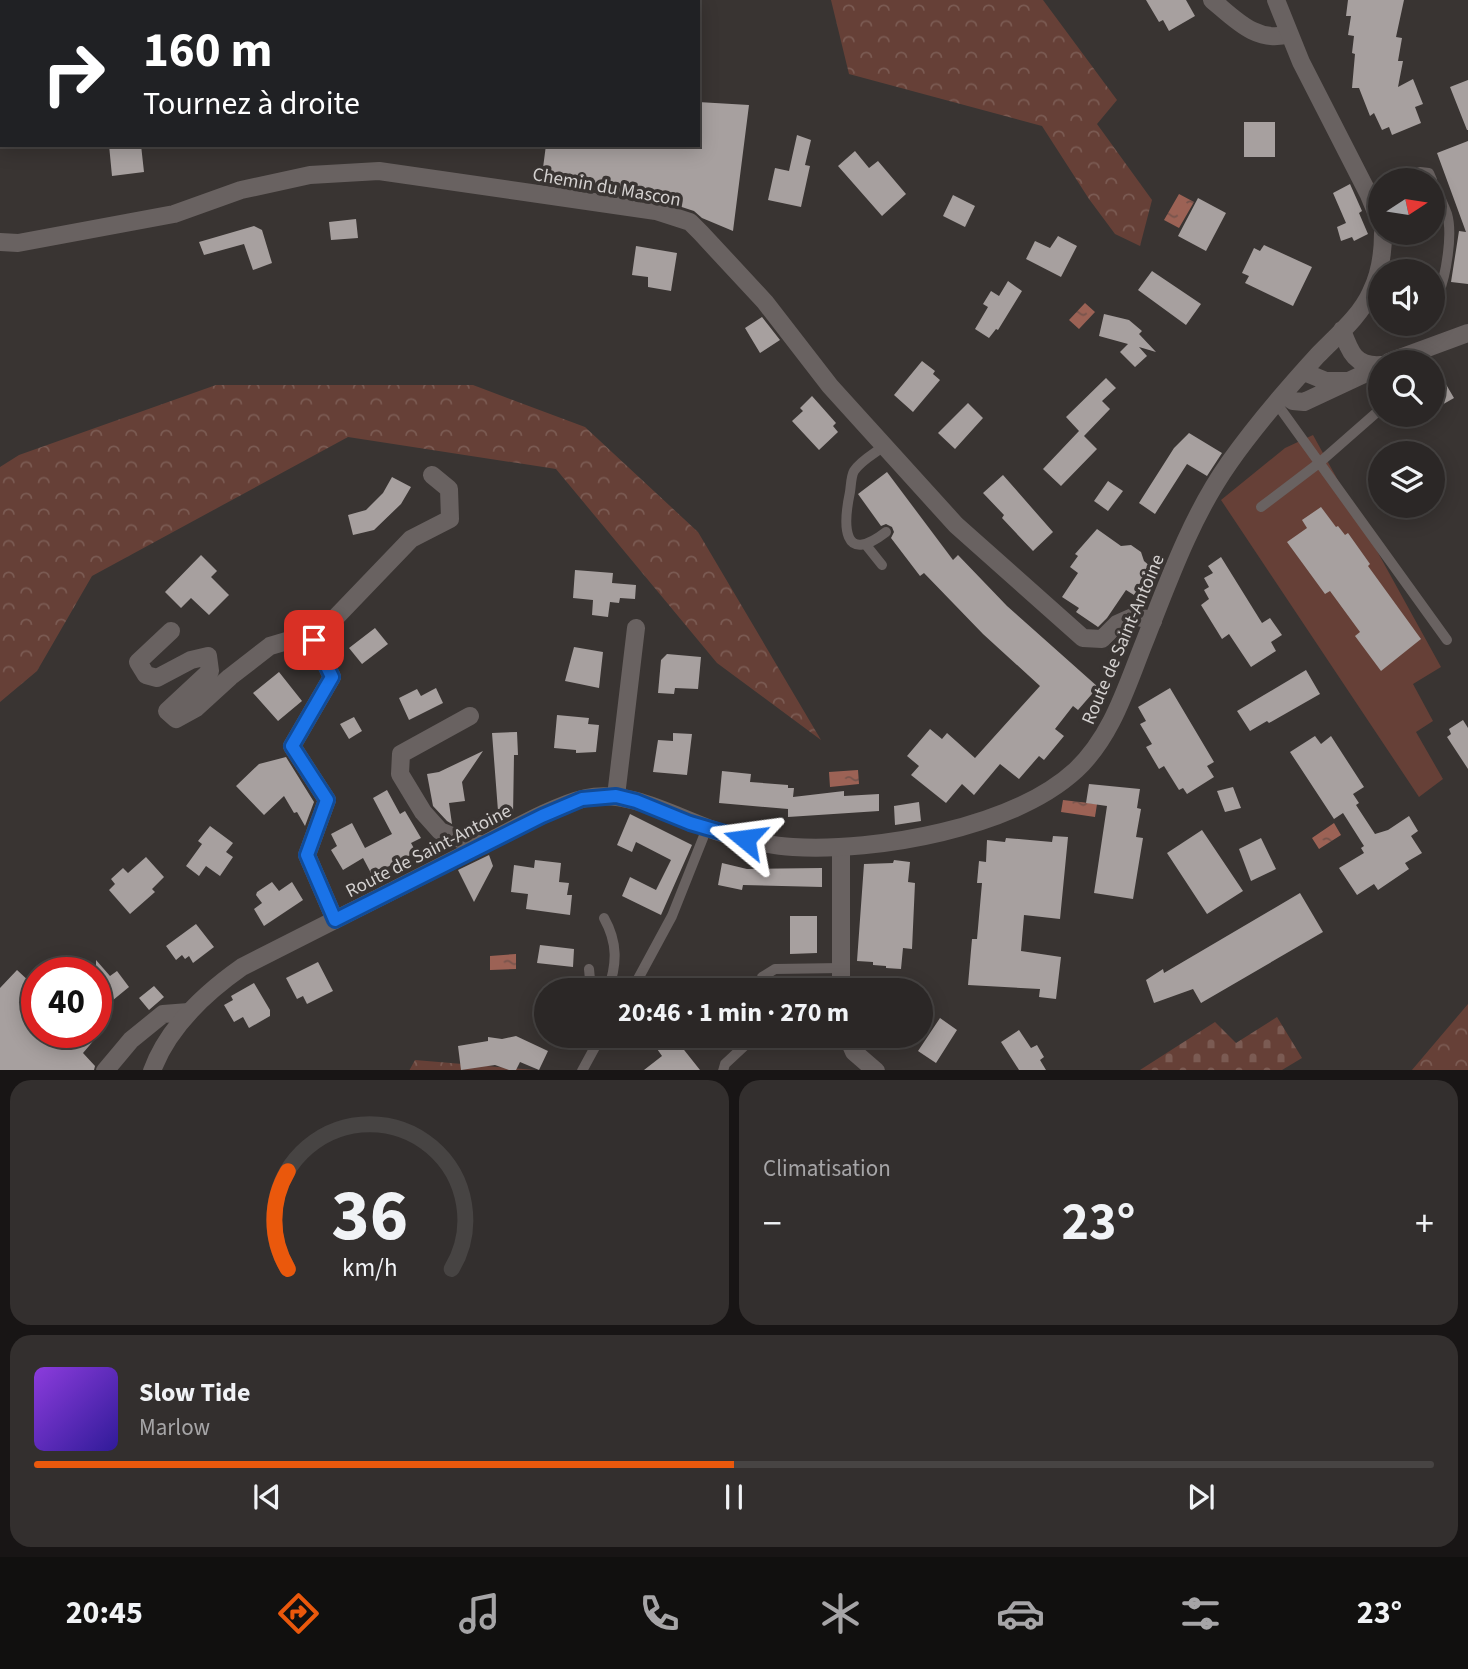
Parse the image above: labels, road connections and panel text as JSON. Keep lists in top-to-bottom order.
{
  "streets": {
    "street": ["Chemin du Mascon", "Route de Saint-Antoine"]
  },
  "crossings": [
    ["Chemin du Mascon", "Route de Saint-Antoine"]
  ],
  "north": "right",
  "page": {
    "turn": ["160 m", "Tournez à droite"],
    "limit": "40",
    "trip": "20:46 · 1 min · 270 m",
    "tile": "Climatisation",
    "heat": ["−", "23°", "+"],
    "song": ["Slow Tide", "Marlow"],
    "tabs": ["20:45", "23°"],
    "gauge": ["36", "km/h"]
  }
}
